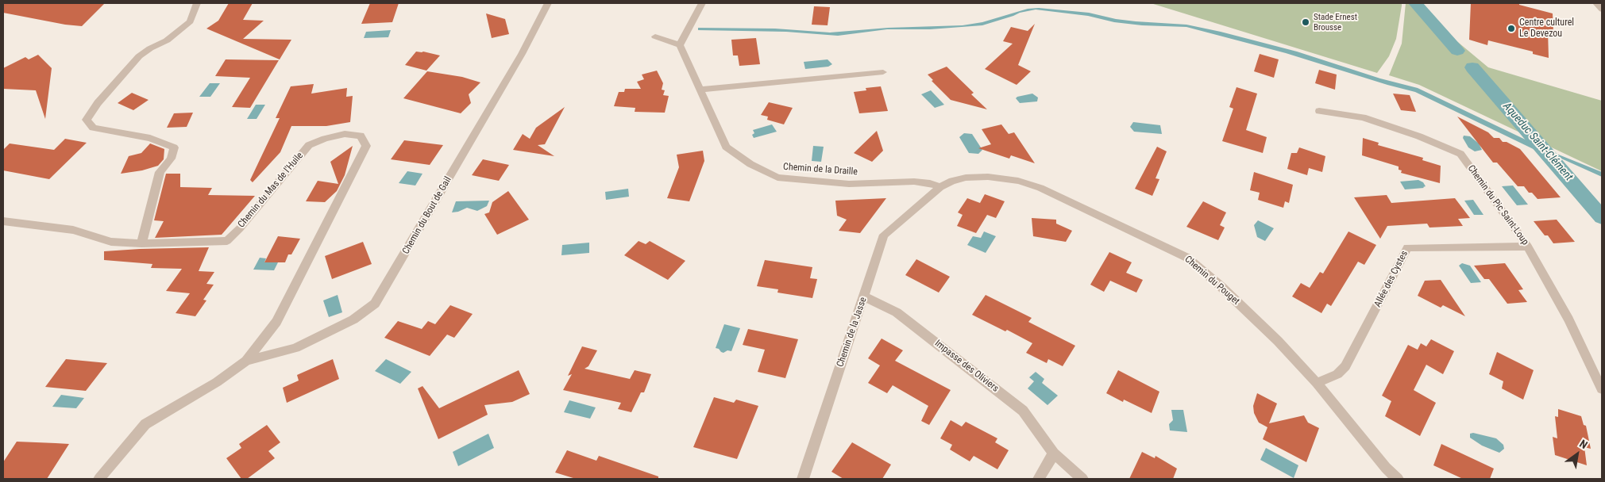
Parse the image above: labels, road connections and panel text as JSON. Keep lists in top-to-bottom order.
{
  "streets": {
    "street": [
      "Chemin de la Draille",
      "Chemin du Mas de l'Huile",
      "Chemin du Pic Saint-Loup",
      "Chemin du Bout de Gail",
      "Allée des Cystes",
      "Chemin du Pouget",
      "Chemin de la Jasse",
      "Impasse des Oliviers"
    ]
  },
  "crossings": [
    ["Chemin de la Draille", "Chemin du Pouget"],
    ["Chemin du Mas de l'Huile", "Chemin du Bout de Gail"],
    ["Chemin du Pic Saint-Loup", "Allée des Cystes"],
    ["Allée des Cystes", "Chemin du Pouget"],
    ["Chemin du Pouget", "Chemin de la Jasse"],
    ["Chemin de la Jasse", "Impasse des Oliviers"]
  ],
  "water": ["Aqueduc Saint-Clément"],
  "places": ["Stade Ernest Brousse", "Centre culturel Le Devezou"],
  "north": "top right"
}
